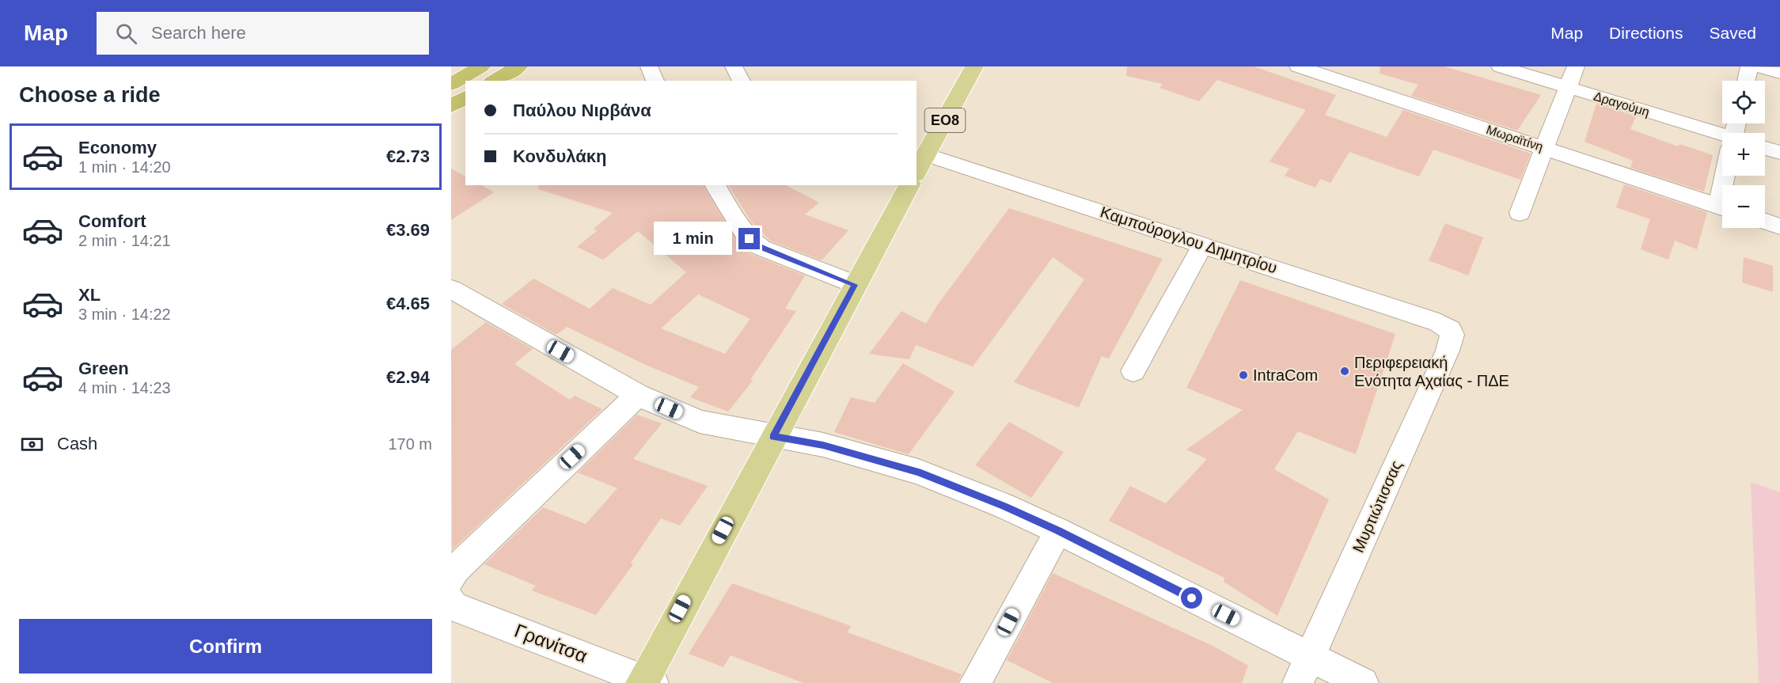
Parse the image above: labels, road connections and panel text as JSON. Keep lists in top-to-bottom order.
{
  "streets": {
    "main road": ["ΕΟ8"],
    "street": [
      "Δραγούμη",
      "Μωραϊτίνη",
      "Καμπούρογλου Δημητρίου",
      "Μυρτιώτισσας",
      "Γρανίτσα"
    ]
  },
  "crossings": [
    ["ΕΟ8", "Καμπούρογλου Δημητρίου"],
    ["Καμπούρογλου Δημητρίου", "Μυρτιώτισσας"]
  ],
  "places": ["Περιφερειακή Ενότητα Αχαίας - ΠΔΕ", "IntraCom"],
  "page": {
    "header": "Map",
    "search": "Search here",
    "nav": ["Map", "Directions", "Saved"],
    "heading": "Choose a ride",
    "map_buttons": ["+", "−"],
    "banner": ["Παύλου Νιρβάνα", "Κονδυλάκη"],
    "list": [
      {
        "name": "Economy",
        "note": "1 min · 14:20",
        "value": "€2.73"
      },
      {
        "name": "Comfort",
        "note": "2 min · 14:21",
        "value": "€3.69"
      },
      {
        "name": "XL",
        "note": "3 min · 14:22",
        "value": "€4.65"
      },
      {
        "name": "Green",
        "note": "4 min · 14:23",
        "value": "€2.94"
      }
    ],
    "bubble": "1 min",
    "pay": ["Cash", "170 m"],
    "buttons": "Confirm"
  }
}
